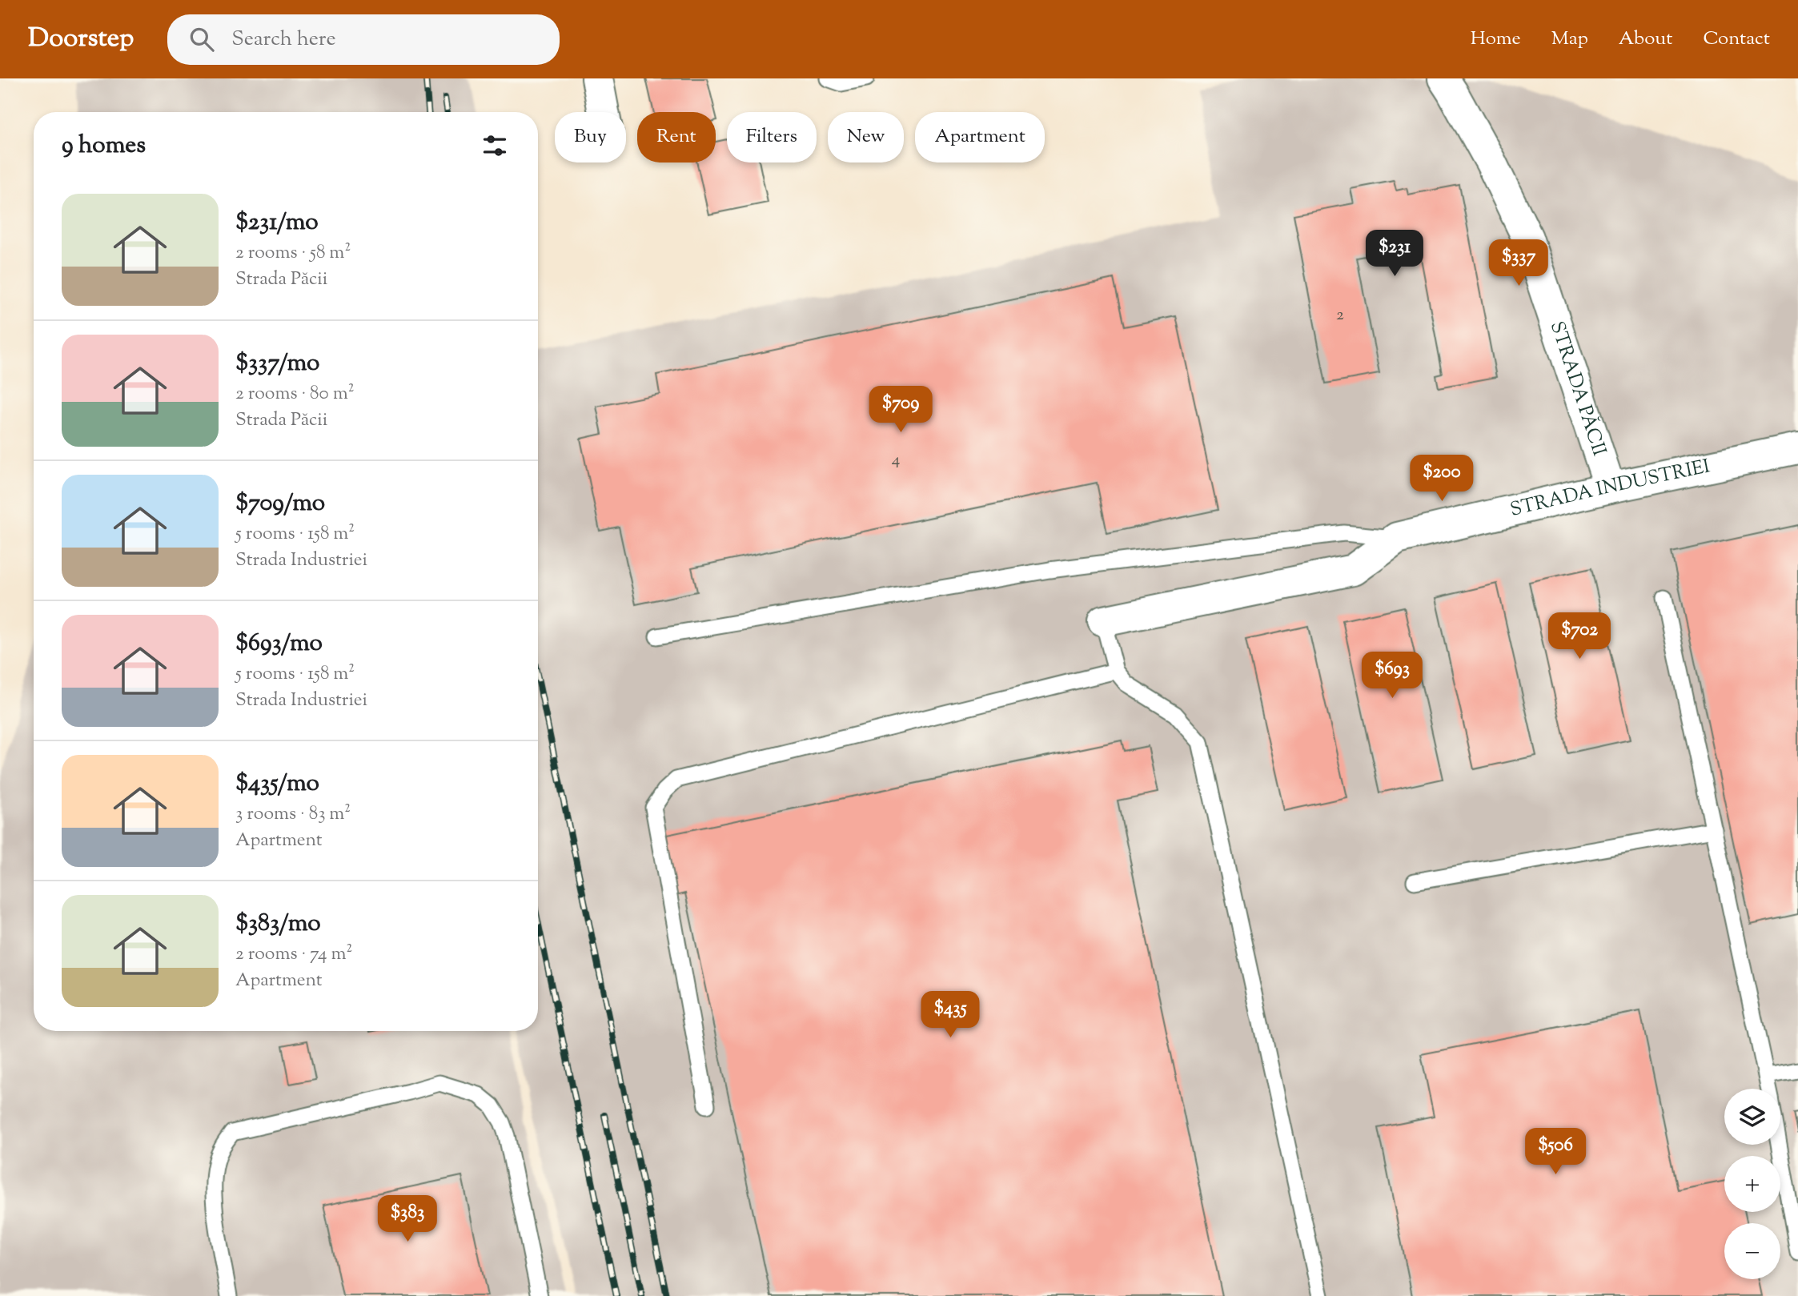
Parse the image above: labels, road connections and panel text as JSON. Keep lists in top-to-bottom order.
{
  "streets": {
    "street": ["STRADA PĂCII", "STRADA INDUSTRIEI"]
  },
  "crossings": [
    ["STRADA PĂCII", "STRADA INDUSTRIEI"]
  ],
  "house_numbers": ["2", "4"],
  "page": {
    "header": "Doorstep",
    "search": "Search here",
    "nav": [
      "Home",
      "Map",
      "About",
      "Contact"
    ],
    "chip": [
      "Buy",
      "Rent",
      "Filters",
      "New",
      "Apartment"
    ],
    "heading": "9 homes",
    "list": [
      {
        "name": "$231/mo",
        "note": "2 rooms · 58 m² · Strada Păcii"
      },
      {
        "name": "$337/mo",
        "note": "2 rooms · 80 m² · Strada Păcii"
      },
      {
        "name": "$709/mo",
        "note": "5 rooms · 158 m² · Strada Industriei"
      },
      {
        "name": "$693/mo",
        "note": "5 rooms · 158 m² · Strada Industriei"
      },
      {
        "name": "$435/mo",
        "note": "3 rooms · 83 m² · Apartment"
      },
      {
        "name": "$383/mo",
        "note": "2 rooms · 74 m² · Apartment"
      }
    ],
    "price": [
      "$231",
      "$337",
      "$709",
      "$200",
      "$702",
      "$693",
      "$435",
      "$506",
      "$383"
    ],
    "map_buttons": ["+", "−"]
  }
}
